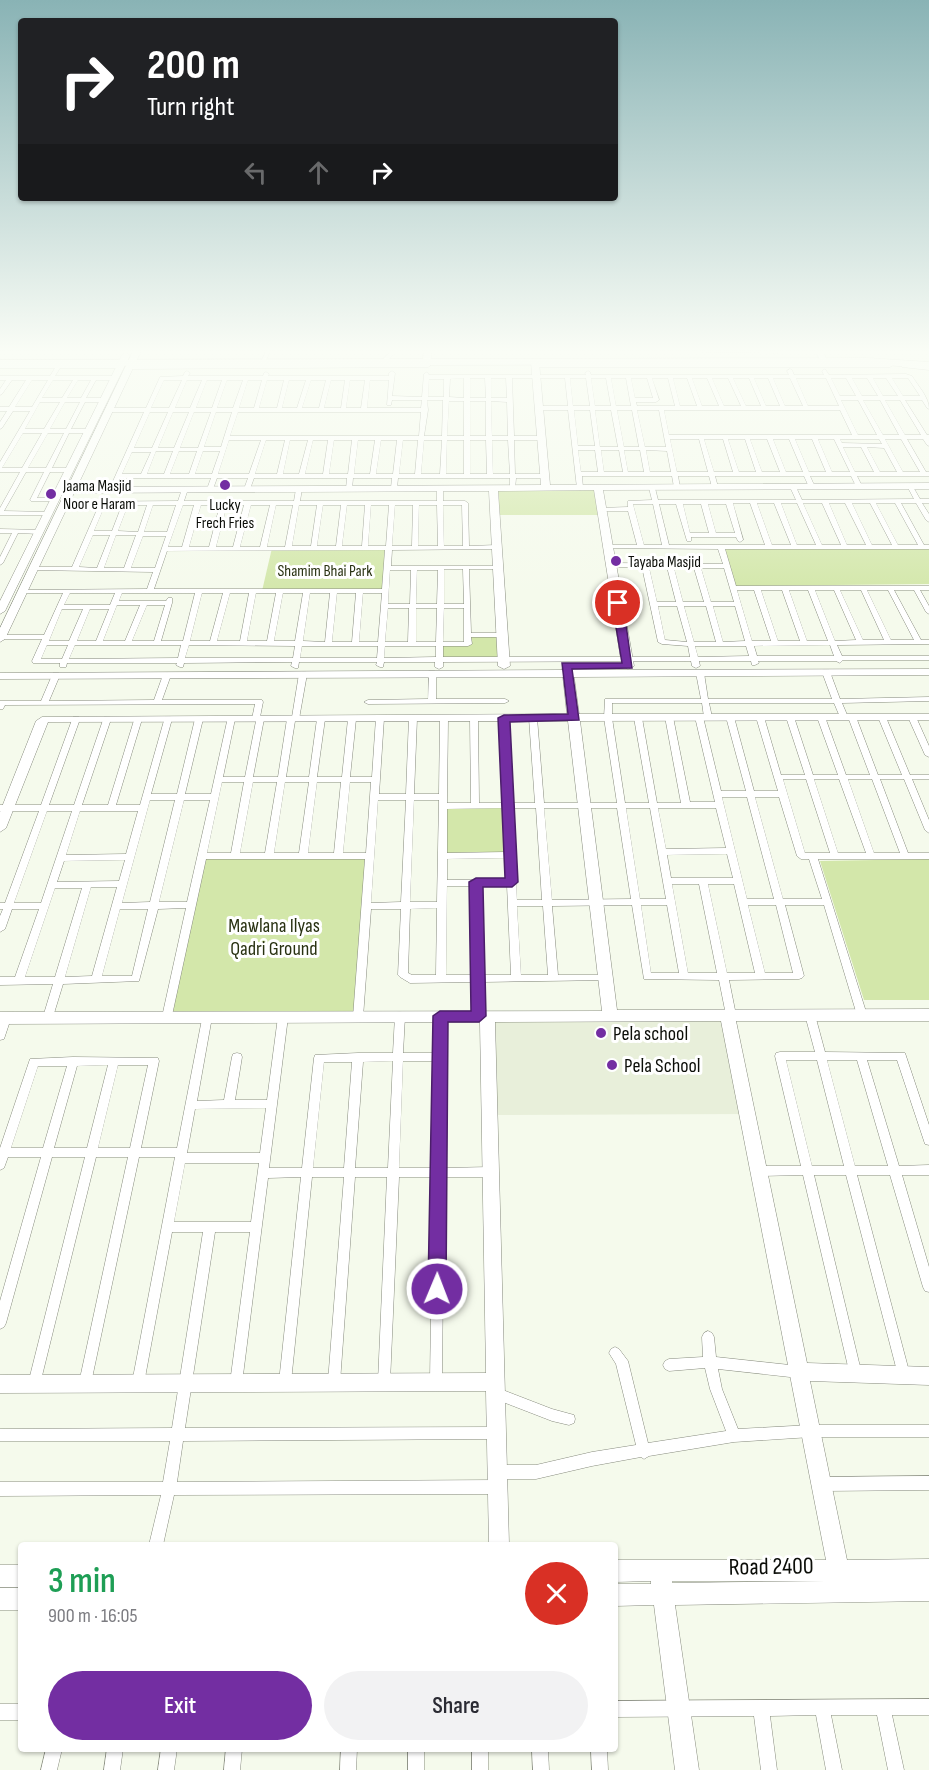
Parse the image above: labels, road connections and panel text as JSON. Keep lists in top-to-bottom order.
{
  "streets": {
    "street": ["Road 2400"]
  },
  "parks": ["Shamim Bhai Park", "Mawlana Ilyas Qadri Ground"],
  "places": [
    "Lucky Frech Fries",
    "Jaama Masjid Noor e Haram",
    "Tayaba Masjid",
    "Pela school",
    "Pela School"
  ],
  "page": {
    "turn": ["200 m", "Turn right"],
    "heading": ["3 min", "900 m · 16:05"],
    "buttons": ["Exit", "Share"]
  }
}
